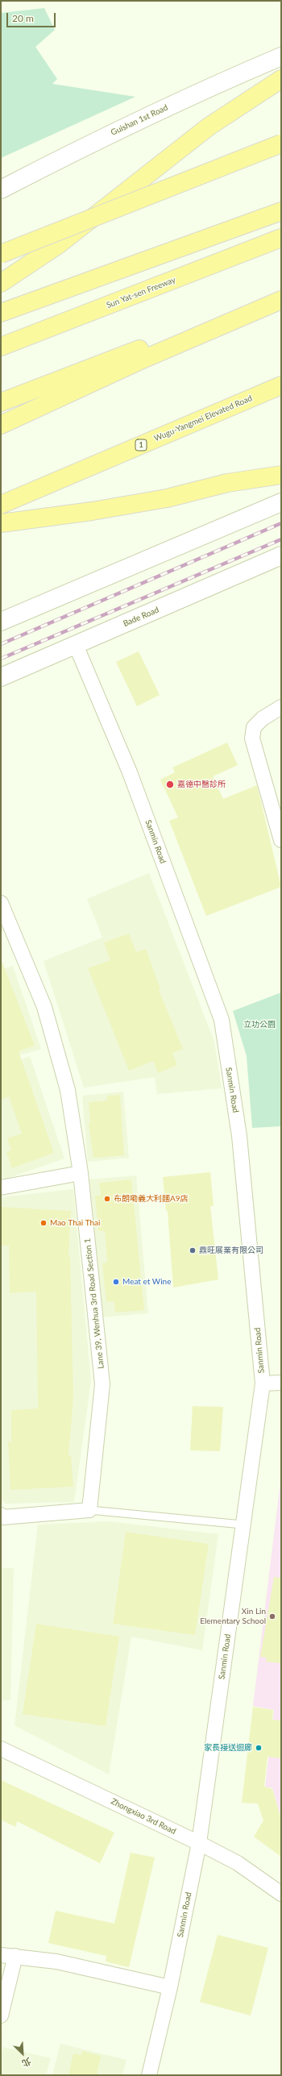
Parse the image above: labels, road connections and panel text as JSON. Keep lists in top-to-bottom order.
{
  "streets": {
    "highway": ["Sun Yat-sen Freeway", "Wugu-Yangmei Elevated Road", "1"],
    "street": [
      "Guishan 1st Road",
      "Bade Road",
      "Sanmin Road",
      "Lane 39, Wenhua 3rd Road Section 1",
      "Zhongxiao 3rd Road"
    ]
  },
  "crossings": [
    ["Bade Road", "Sanmin Road"],
    ["Sanmin Road", "Zhongxiao 3rd Road"]
  ],
  "parks": ["立功公園"],
  "places": [
    "嘉德中醫診所",
    "布朗嘞義大利麵A9店",
    "Mao Thai Thai",
    "鼎旺展業有限公司",
    "Meat et Wine",
    "Xin Lin Elementary School",
    "家長接送迴廊"
  ],
  "scale_bar": "20 m",
  "north": "bottom right"
}
